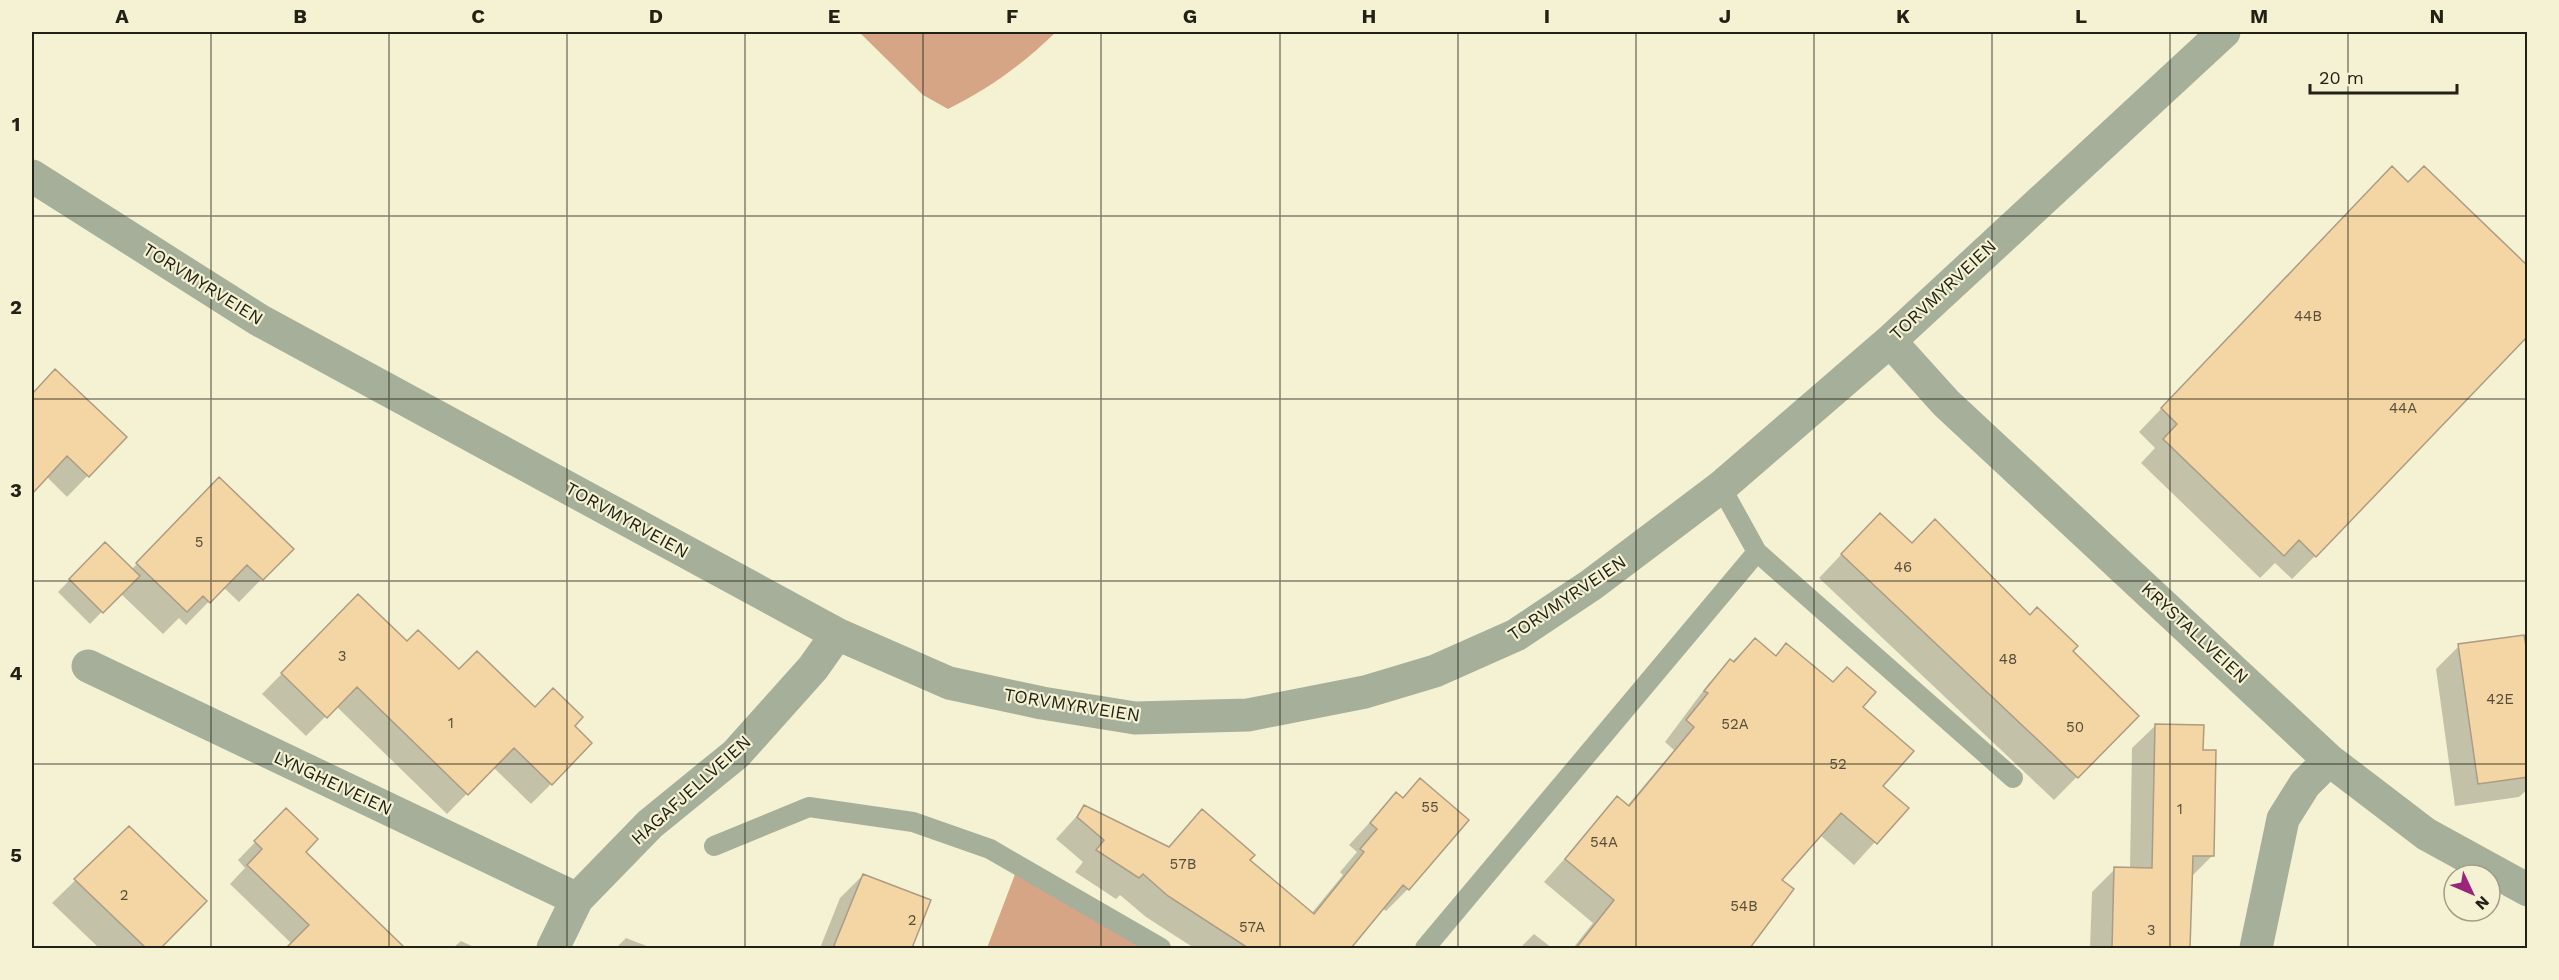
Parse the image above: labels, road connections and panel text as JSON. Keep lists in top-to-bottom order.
{
  "streets": {
    "street": [
      "TORVMYRVEIEN",
      "KRYSTALLVEIEN",
      "LYNGHEIVEIEN",
      "HAGAFJELLVEIEN"
    ]
  },
  "crossings": [
    ["TORVMYRVEIEN", "KRYSTALLVEIEN"],
    ["TORVMYRVEIEN", "HAGAFJELLVEIEN"],
    ["LYNGHEIVEIEN", "HAGAFJELLVEIEN"]
  ],
  "house_numbers": [
    "44B",
    "44A",
    "5",
    "46",
    "3",
    "48",
    "42E",
    "1",
    "52A",
    "50",
    "52",
    "55",
    "1",
    "54A",
    "57B",
    "2",
    "54B",
    "2",
    "57A",
    "3"
  ],
  "scale_bar": "20 m",
  "north": "bottom right",
  "grid": {
    "columns": [
      "A",
      "B",
      "C",
      "D",
      "E",
      "F",
      "G",
      "H",
      "I",
      "J",
      "K",
      "L",
      "M",
      "N"
    ],
    "rows": [
      "1",
      "2",
      "3",
      "4",
      "5"
    ]
  }
}
